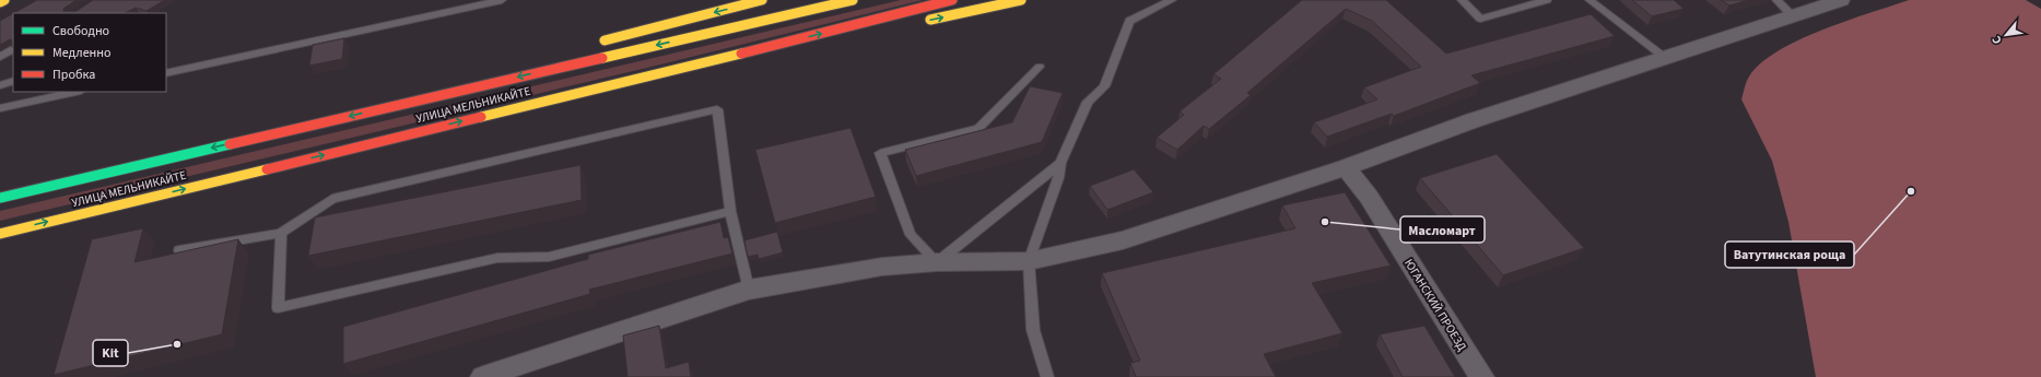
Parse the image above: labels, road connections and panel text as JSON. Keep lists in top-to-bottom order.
{
  "streets": {
    "main road": ["УЛИЦА МЕЛЬНИКАЙТЕ"],
    "street": ["ЮГАНСКИЙ ПРОЕЗД"]
  },
  "places": ["Ватутинская роща", "Масломарт", "Kit"],
  "legend": ["Свободно", "Медленно", "Пробка"],
  "north": "bottom left"
}
